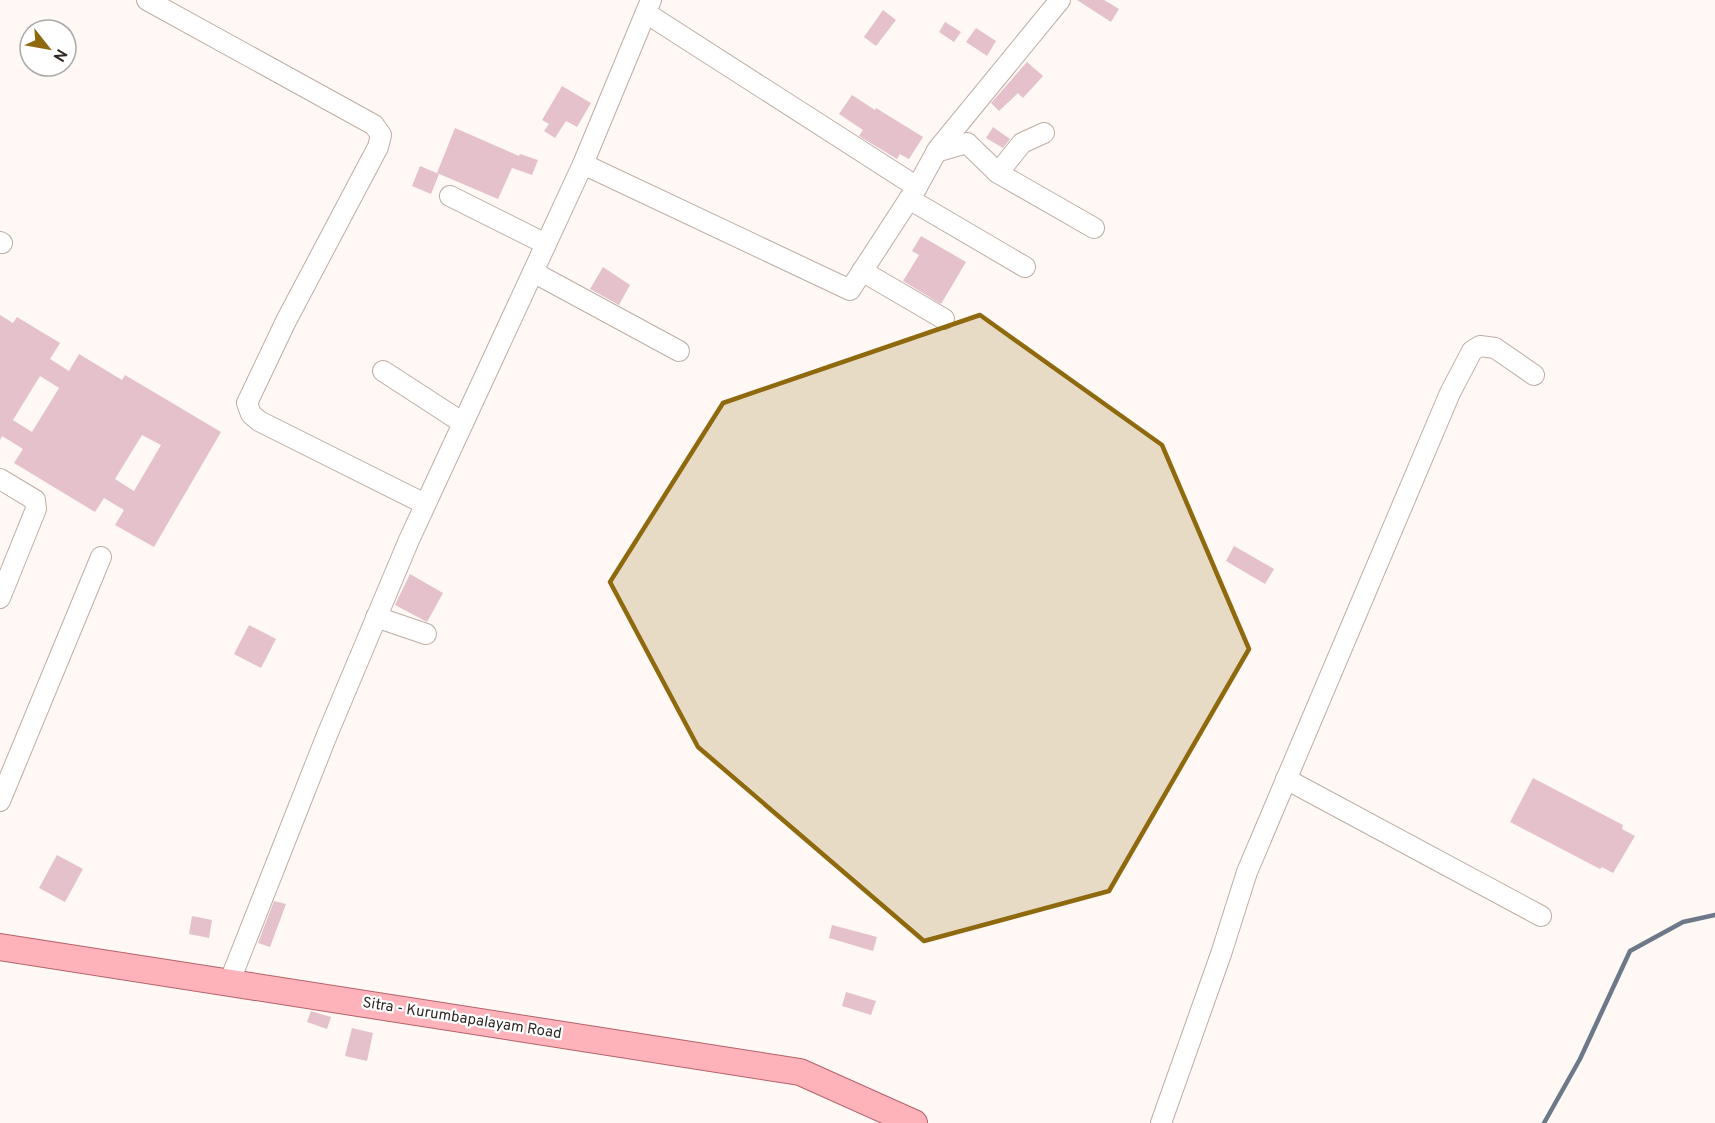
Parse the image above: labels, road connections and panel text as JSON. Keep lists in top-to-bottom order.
{
  "streets": {
    "main road": ["Sitra - Kurumbapalayam Road"]
  },
  "north": "bottom right"
}
